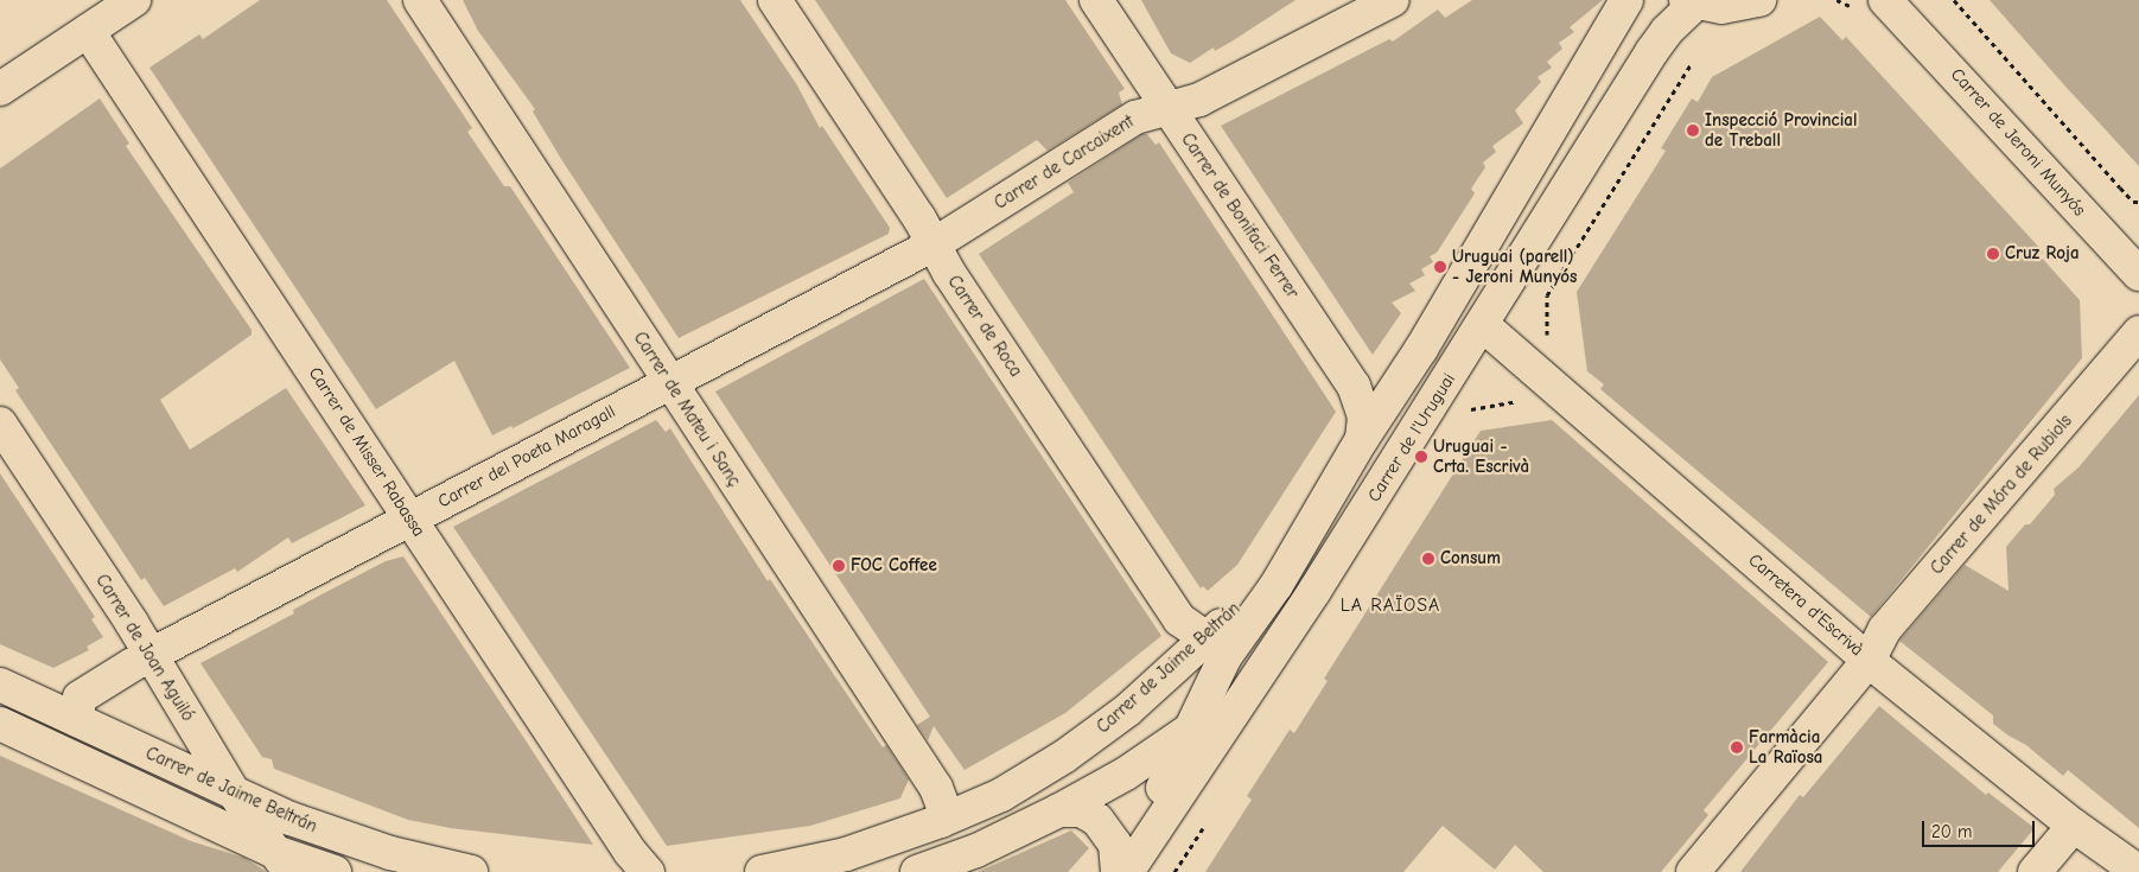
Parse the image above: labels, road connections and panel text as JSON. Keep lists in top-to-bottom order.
{
  "streets": {
    "street": [
      "Carrer de Jeroni Munyós",
      "Carrer de Carcaixent",
      "Carrer de Bonifaci Ferrer",
      "Carrer de Roca",
      "Carrer de Mateu i Sanç",
      "Carrer de l'Uruguai",
      "Carrer de Misser Rabassa",
      "Carrer del Poeta Maragall",
      "Carrer de Móra de Rubiols",
      "Carretera d'Escrivà",
      "Carrer de Joan Aguiló",
      "Carrer de Jaime Beltrán"
    ]
  },
  "crossings": [
    ["Carrer de Carcaixent", "Carrer de Bonifaci Ferrer"],
    ["Carrer de Carcaixent", "Carrer de Roca"],
    ["Carrer de Carcaixent", "Carrer del Poeta Maragall"],
    ["Carrer de Roca", "Carrer del Poeta Maragall"],
    ["Carrer de Roca", "Carrer de Jaime Beltrán"],
    ["Carrer de Mateu i Sanç", "Carrer del Poeta Maragall"],
    ["Carrer de Mateu i Sanç", "Carrer de Jaime Beltrán"],
    ["Carrer de l'Uruguai", "Carretera d'Escrivà"],
    ["Carrer de Misser Rabassa", "Carrer del Poeta Maragall"],
    ["Carrer del Poeta Maragall", "Carrer de Joan Aguiló"],
    ["Carrer del Poeta Maragall", "Carrer de Jaime Beltrán"],
    ["Carrer de Móra de Rubiols", "Carretera d'Escrivà"],
    ["Carrer de Joan Aguiló", "Carrer de Jaime Beltrán"]
  ],
  "districts": ["LA RAÏOSA"],
  "places": [
    "Inspecció Provincial de Treball",
    "Cruz Roja",
    "Uruguai (parell) - Jeroni Munyós",
    "Uruguai - Crta. Escrivà",
    "Consum",
    "FOC Coffee",
    "Farmàcia La Raïosa"
  ],
  "scale_bar": "20 m"
}
